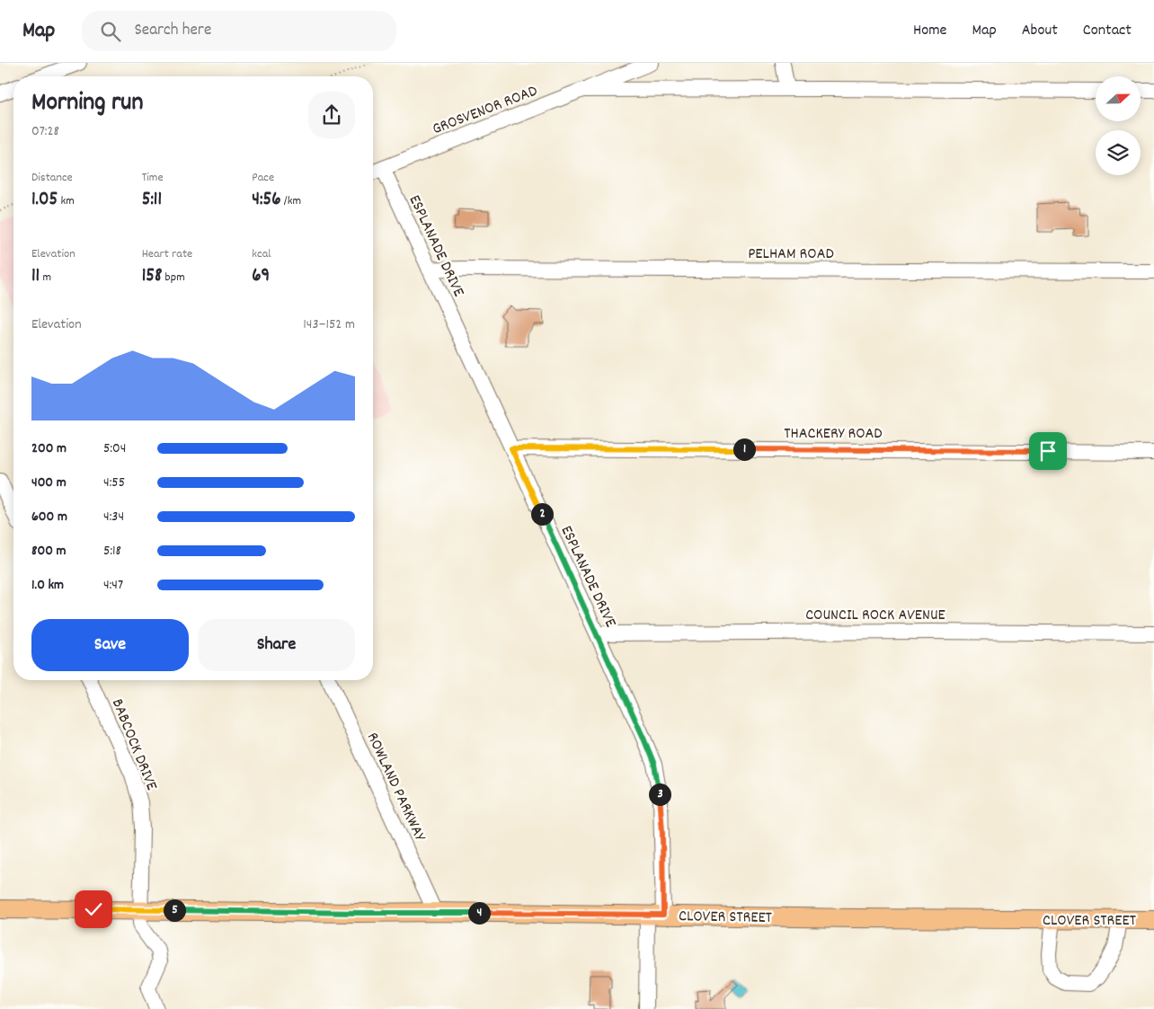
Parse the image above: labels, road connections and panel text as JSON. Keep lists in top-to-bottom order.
{
  "streets": {
    "main road": ["CLOVER STREET"],
    "street": [
      "GROSVENOR ROAD",
      "ESPLANADE DRIVE",
      "PELHAM ROAD",
      "THACKERY ROAD",
      "COUNCIL ROCK AVENUE",
      "BABCOCK DRIVE",
      "ROWLAND PARKWAY"
    ]
  },
  "crossings": [
    ["GROSVENOR ROAD", "ESPLANADE DRIVE"],
    ["ESPLANADE DRIVE", "PELHAM ROAD"],
    ["ESPLANADE DRIVE", "THACKERY ROAD"],
    ["ESPLANADE DRIVE", "COUNCIL ROCK AVENUE"],
    ["ESPLANADE DRIVE", "CLOVER STREET"],
    ["BABCOCK DRIVE", "CLOVER STREET"],
    ["ROWLAND PARKWAY", "CLOVER STREET"]
  ],
  "north": "right",
  "page": {
    "header": "Map",
    "search": "Search here",
    "nav": [
      "Home",
      "Map",
      "About",
      "Contact"
    ],
    "heading": ["Morning run", "07:28"],
    "stats": [
      ["Distance", "1.05 km"],
      ["Time", "5:11"],
      ["Pace", "4:56 /km"],
      ["Elevation", "11 m"],
      ["Heart rate", "158 bpm"],
      ["kcal", "69"]
    ],
    "chart": ["Elevation", "143–152 m"],
    "list": [
      {
        "name": "200 m",
        "note": "5:04"
      },
      {
        "name": "400 m",
        "note": "4:55"
      },
      {
        "name": "600 m",
        "note": "4:34"
      },
      {
        "name": "800 m",
        "note": "5:18"
      },
      {
        "name": "1.0 km",
        "note": "4:47"
      }
    ],
    "pins": [
      "1",
      "2",
      "3",
      "5",
      "4"
    ],
    "buttons": ["Save", "Share"]
  }
}
